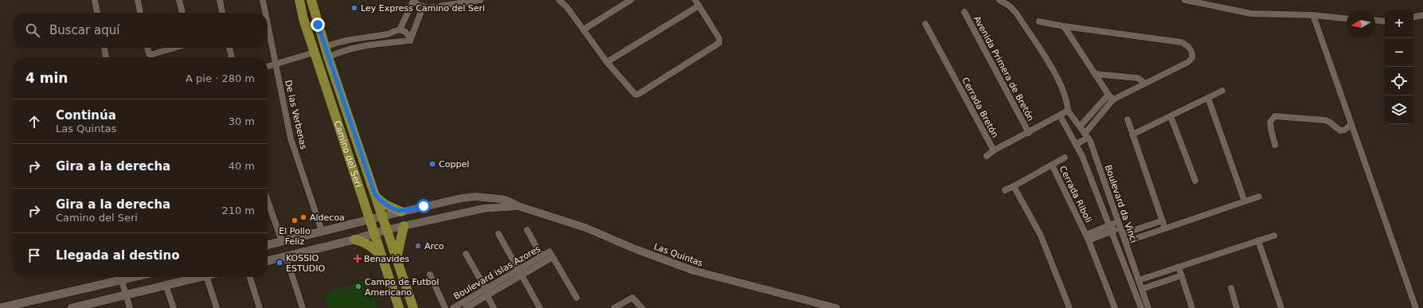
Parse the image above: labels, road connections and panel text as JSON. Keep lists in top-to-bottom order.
{
  "streets": {
    "main road": ["Camino del Seri"],
    "street": [
      "Avenida Primera de Bretón",
      "Cerrada Bretón",
      "De las Verbenas",
      "Cerrada Riboli",
      "Boulevard da Vinci",
      "Las Quintas",
      "Boulevard islas Azores"
    ]
  },
  "crossings": [
    ["Avenida Primera de Bretón", "Cerrada Bretón"],
    ["Cerrada Bretón", "Boulevard da Vinci"],
    ["Camino del Seri", "Las Quintas"]
  ],
  "places": {
    "other": [
      "Ley Express Camino del Seri",
      "Coppel",
      "Aldecoa",
      "El Pollo Feliz",
      "Arco",
      "KOSSIO ESTUDIO",
      "Campo de Futbol Americano"
    ],
    "health": ["Benavides"]
  },
  "north": "left",
  "page": {
    "map_buttons": ["+", "−"],
    "search": "Buscar aquí",
    "heading": ["4 min", "A pie · 280 m"],
    "list": [
      ["Continúa", "Las Quintas", "30 m"],
      ["Gira a la derecha", "40 m"],
      ["Gira a la derecha", "Camino del Seri", "210 m"],
      "Llegada al destino"
    ]
  }
}
